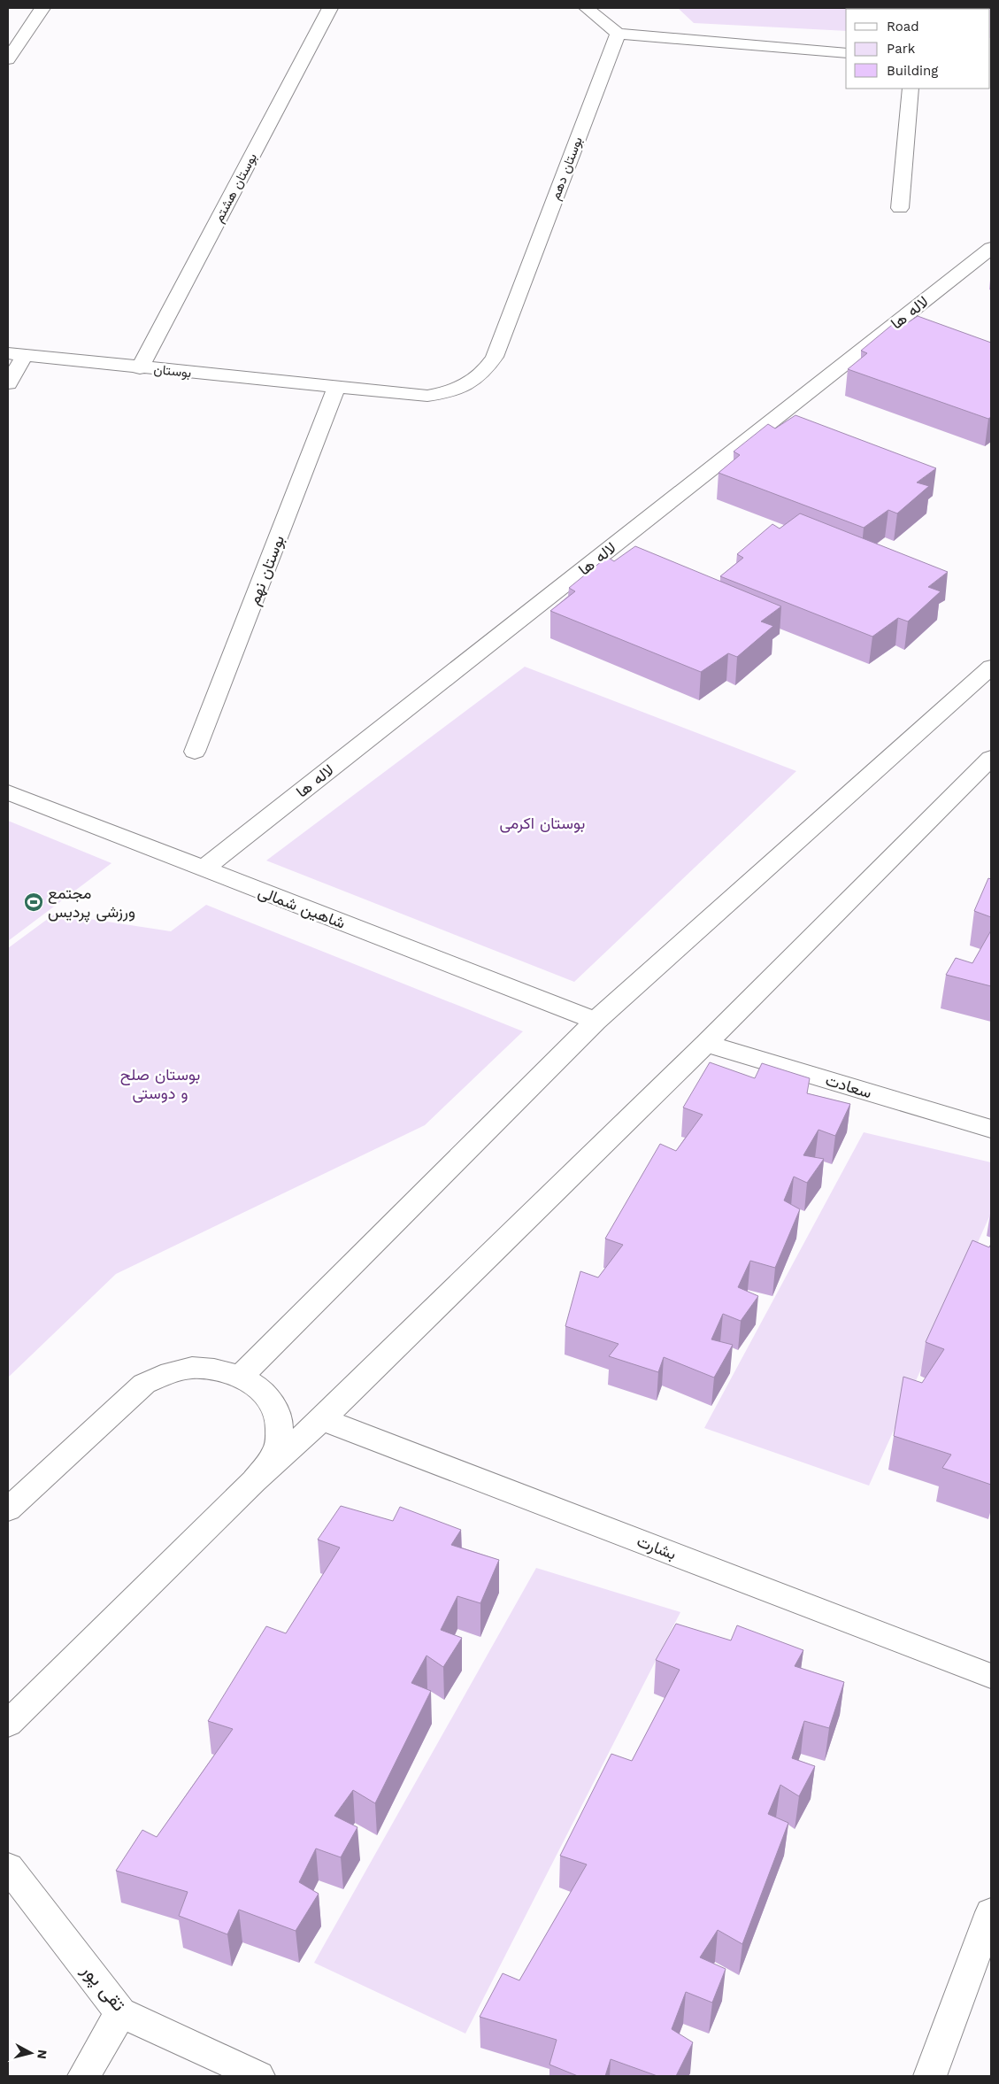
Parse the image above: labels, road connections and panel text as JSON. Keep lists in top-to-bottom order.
{
  "streets": {
    "street": [
      "بوستان دهم",
      "بوستان هشتم",
      "لاله ها",
      "بوستان",
      "بوستان نهم",
      "شاهین شمالی",
      "سعادت",
      "بشارت",
      "تقی پور"
    ]
  },
  "crossings": [
    ["بوستان دهم", "بوستان"],
    ["بوستان دهم", "بوستان نهم"],
    ["بوستان هشتم", "بوستان"],
    ["لاله ها", "شاهین شمالی"],
    ["بوستان", "بوستان نهم"]
  ],
  "parks": ["بوستان اکرمی", "بوستان صلح و دوستی"],
  "places": {
    "sports": ["مجتمع ورزشی پردیس"]
  },
  "legend": ["Road", "Park", "Building"],
  "north": "right"
}
